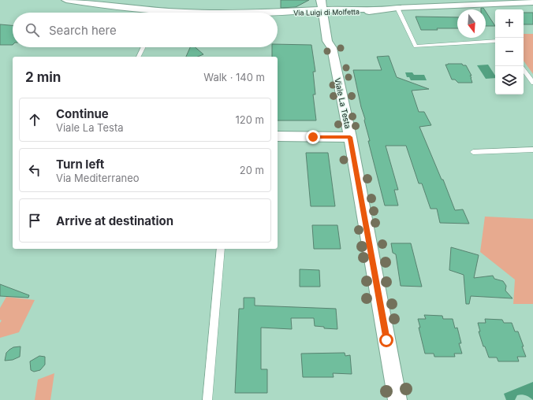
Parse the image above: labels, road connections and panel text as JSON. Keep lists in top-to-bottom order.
{
  "streets": {
    "street": ["Via Luigi di Molfetta", "Viale La Testa"]
  },
  "crossings": [
    ["Via Luigi di Molfetta", "Viale La Testa"]
  ],
  "north": "bottom",
  "page": {
    "map_buttons": ["+", "−"],
    "search": "Search here",
    "heading": ["2 min", "Walk · 140 m"],
    "list": [
      ["Continue", "Viale La Testa", "120 m"],
      ["Turn left", "Via Mediterraneo", "20 m"],
      "Arrive at destination"
    ]
  }
}
